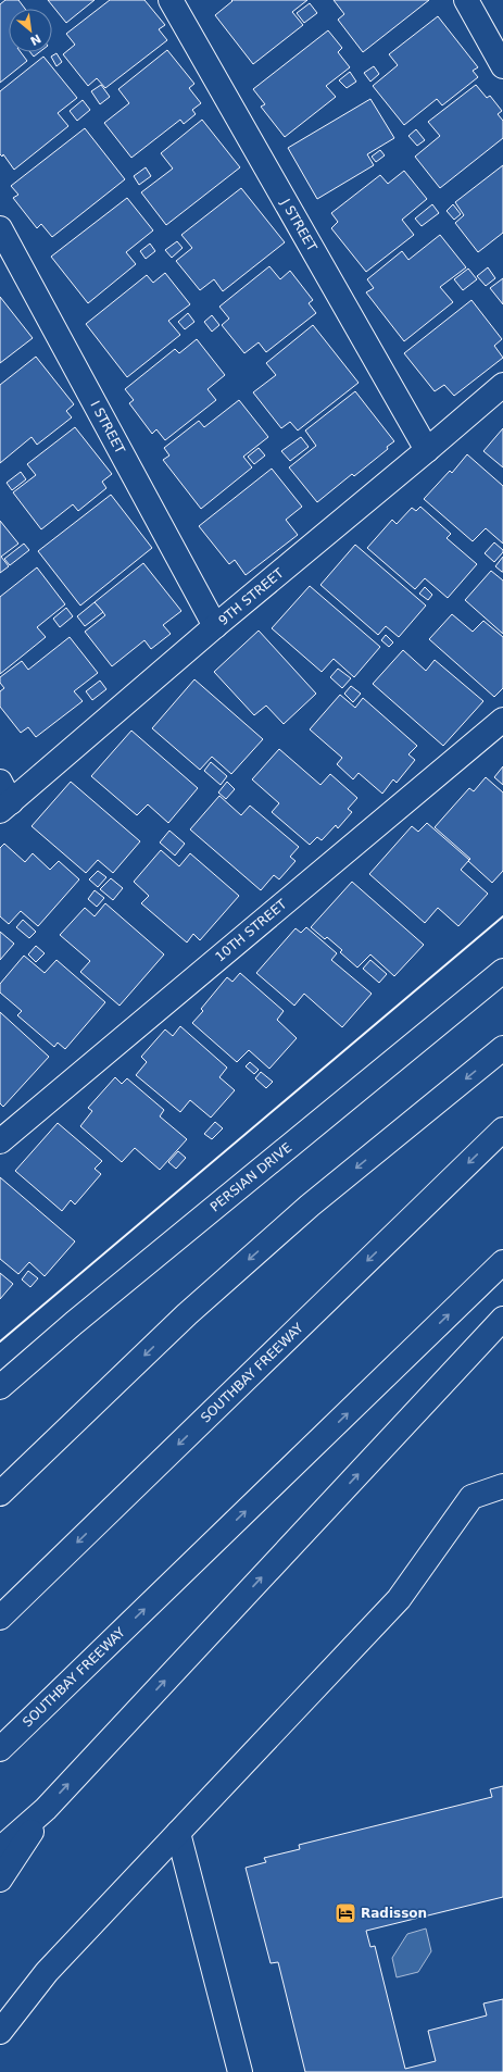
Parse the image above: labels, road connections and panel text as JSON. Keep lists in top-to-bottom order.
{
  "streets": {
    "main road": [
      "J STREET",
      "I STREET",
      "9TH STREET",
      "10TH STREET",
      "PERSIAN DRIVE",
      "SOUTHBAY FREEWAY"
    ]
  },
  "crossings": [
    ["J STREET", "9TH STREET"],
    ["I STREET", "9TH STREET"]
  ],
  "places": {
    "hotel": ["Radisson"]
  },
  "north": "bottom right"
}
